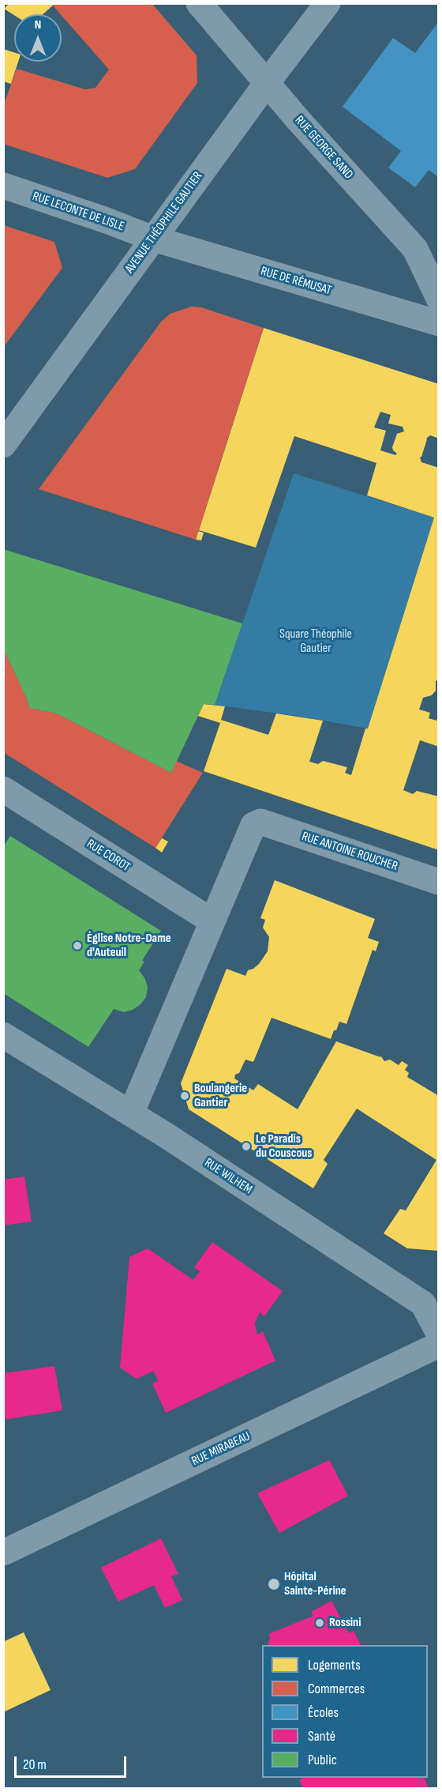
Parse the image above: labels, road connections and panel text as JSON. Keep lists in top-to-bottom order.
{
  "streets": {
    "street": [
      "RUE GEORGE SAND",
      "RUE LECONTE DE LISLE",
      "AVENUE THÉOPHILE GAUTIER",
      "RUE DE RÉMUSAT",
      "RUE ANTOINE ROUCHER",
      "RUE COROT",
      "RUE WILHEM",
      "RUE MIRABEAU"
    ]
  },
  "crossings": [
    ["RUE GEORGE SAND", "AVENUE THÉOPHILE GAUTIER"],
    ["RUE LECONTE DE LISLE", "AVENUE THÉOPHILE GAUTIER"],
    ["RUE LECONTE DE LISLE", "RUE DE RÉMUSAT"],
    ["AVENUE THÉOPHILE GAUTIER", "RUE DE RÉMUSAT"],
    ["RUE ANTOINE ROUCHER", "RUE COROT"]
  ],
  "parks": ["Square Théophile Gautier"],
  "places": [
    "Église Notre-Dame d'Auteuil",
    "Boulangerie Gantier",
    "Le Paradis du Couscous",
    "Hôpital Sainte-Périne",
    "Rossini"
  ],
  "legend": [
    "Logements",
    "Commerces",
    "Écoles",
    "Santé",
    "Public"
  ],
  "scale_bar": "20 m",
  "north": "top"
}
